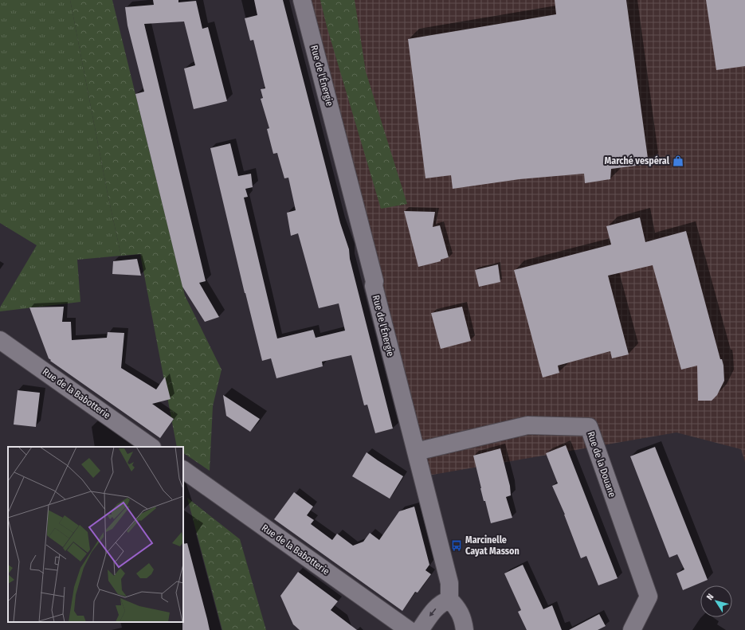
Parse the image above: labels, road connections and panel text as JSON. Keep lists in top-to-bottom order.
{
  "streets": {
    "street": ["Rue de l'Énergie", "Rue de la Babotterie", "Rue de la Douane"]
  },
  "crossings": [
    ["Rue de l'Énergie", "Rue de la Douane"]
  ],
  "places": {
    "shop": ["Marché vespéral"],
    "bus stop": ["Marcinelle Cayat Masson"]
  },
  "north": "top left"
}
